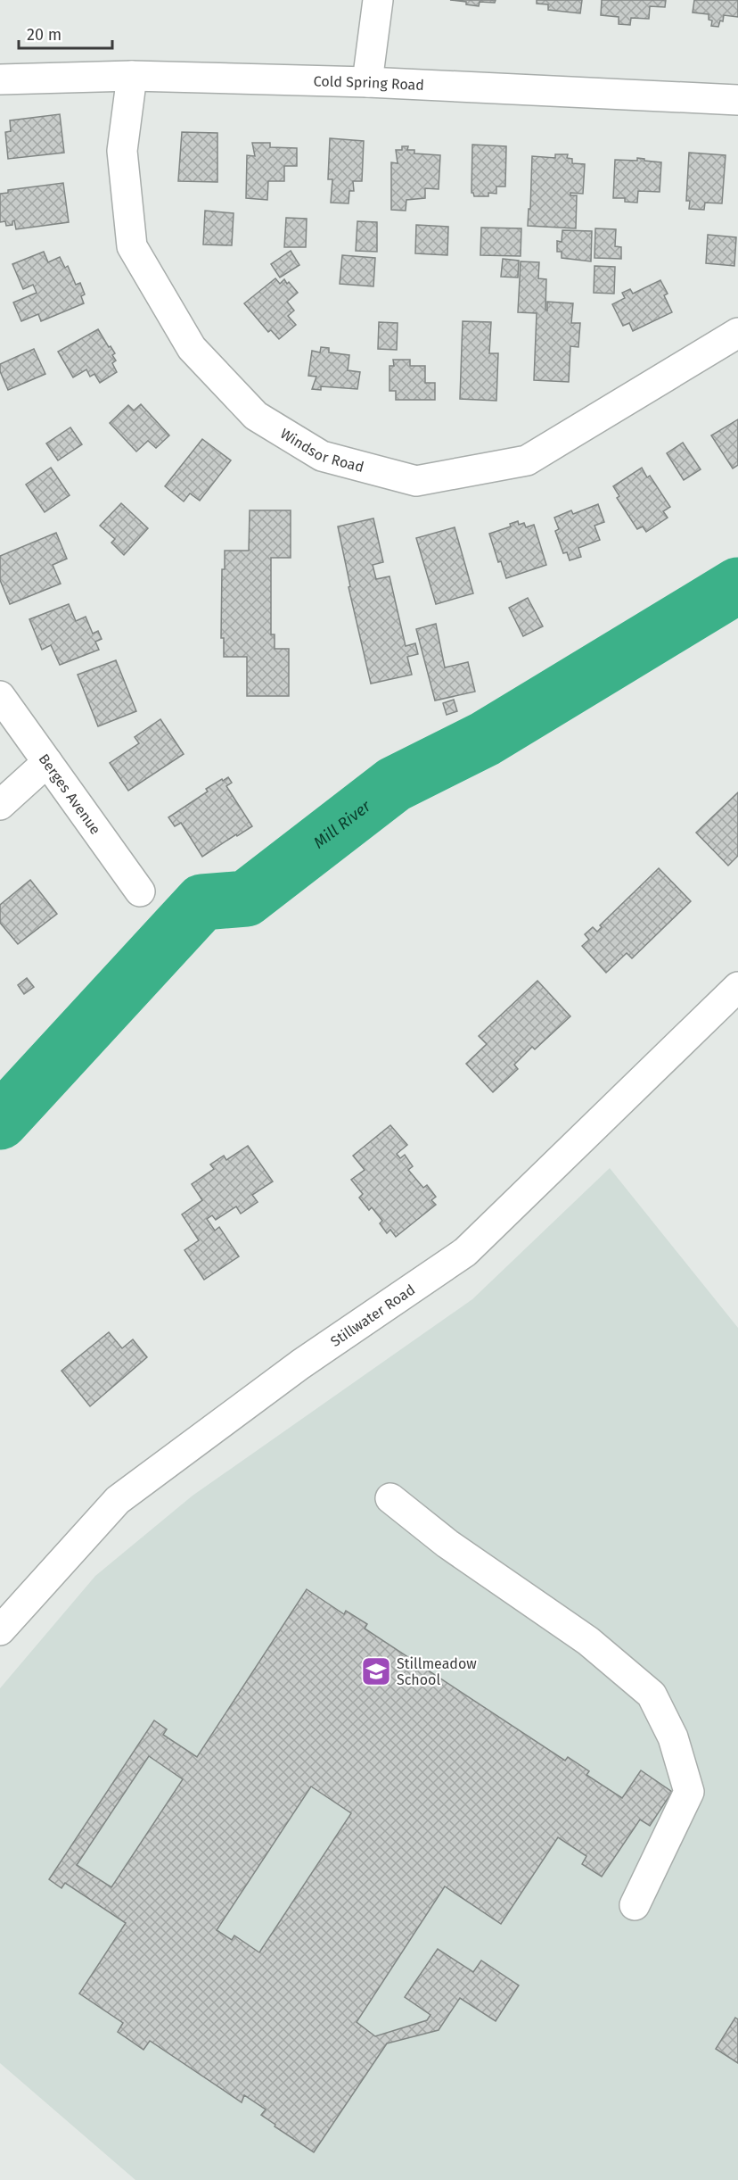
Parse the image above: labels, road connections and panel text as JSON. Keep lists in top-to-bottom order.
{
  "streets": {
    "street": [
      "Cold Spring Road",
      "Windsor Road",
      "Berges Avenue",
      "Stillwater Road"
    ]
  },
  "crossings": [
    ["Cold Spring Road", "Windsor Road"]
  ],
  "water": ["Mill River"],
  "places": {
    "school or university": ["Stillmeadow School"]
  },
  "scale_bar": "20 m"
}
